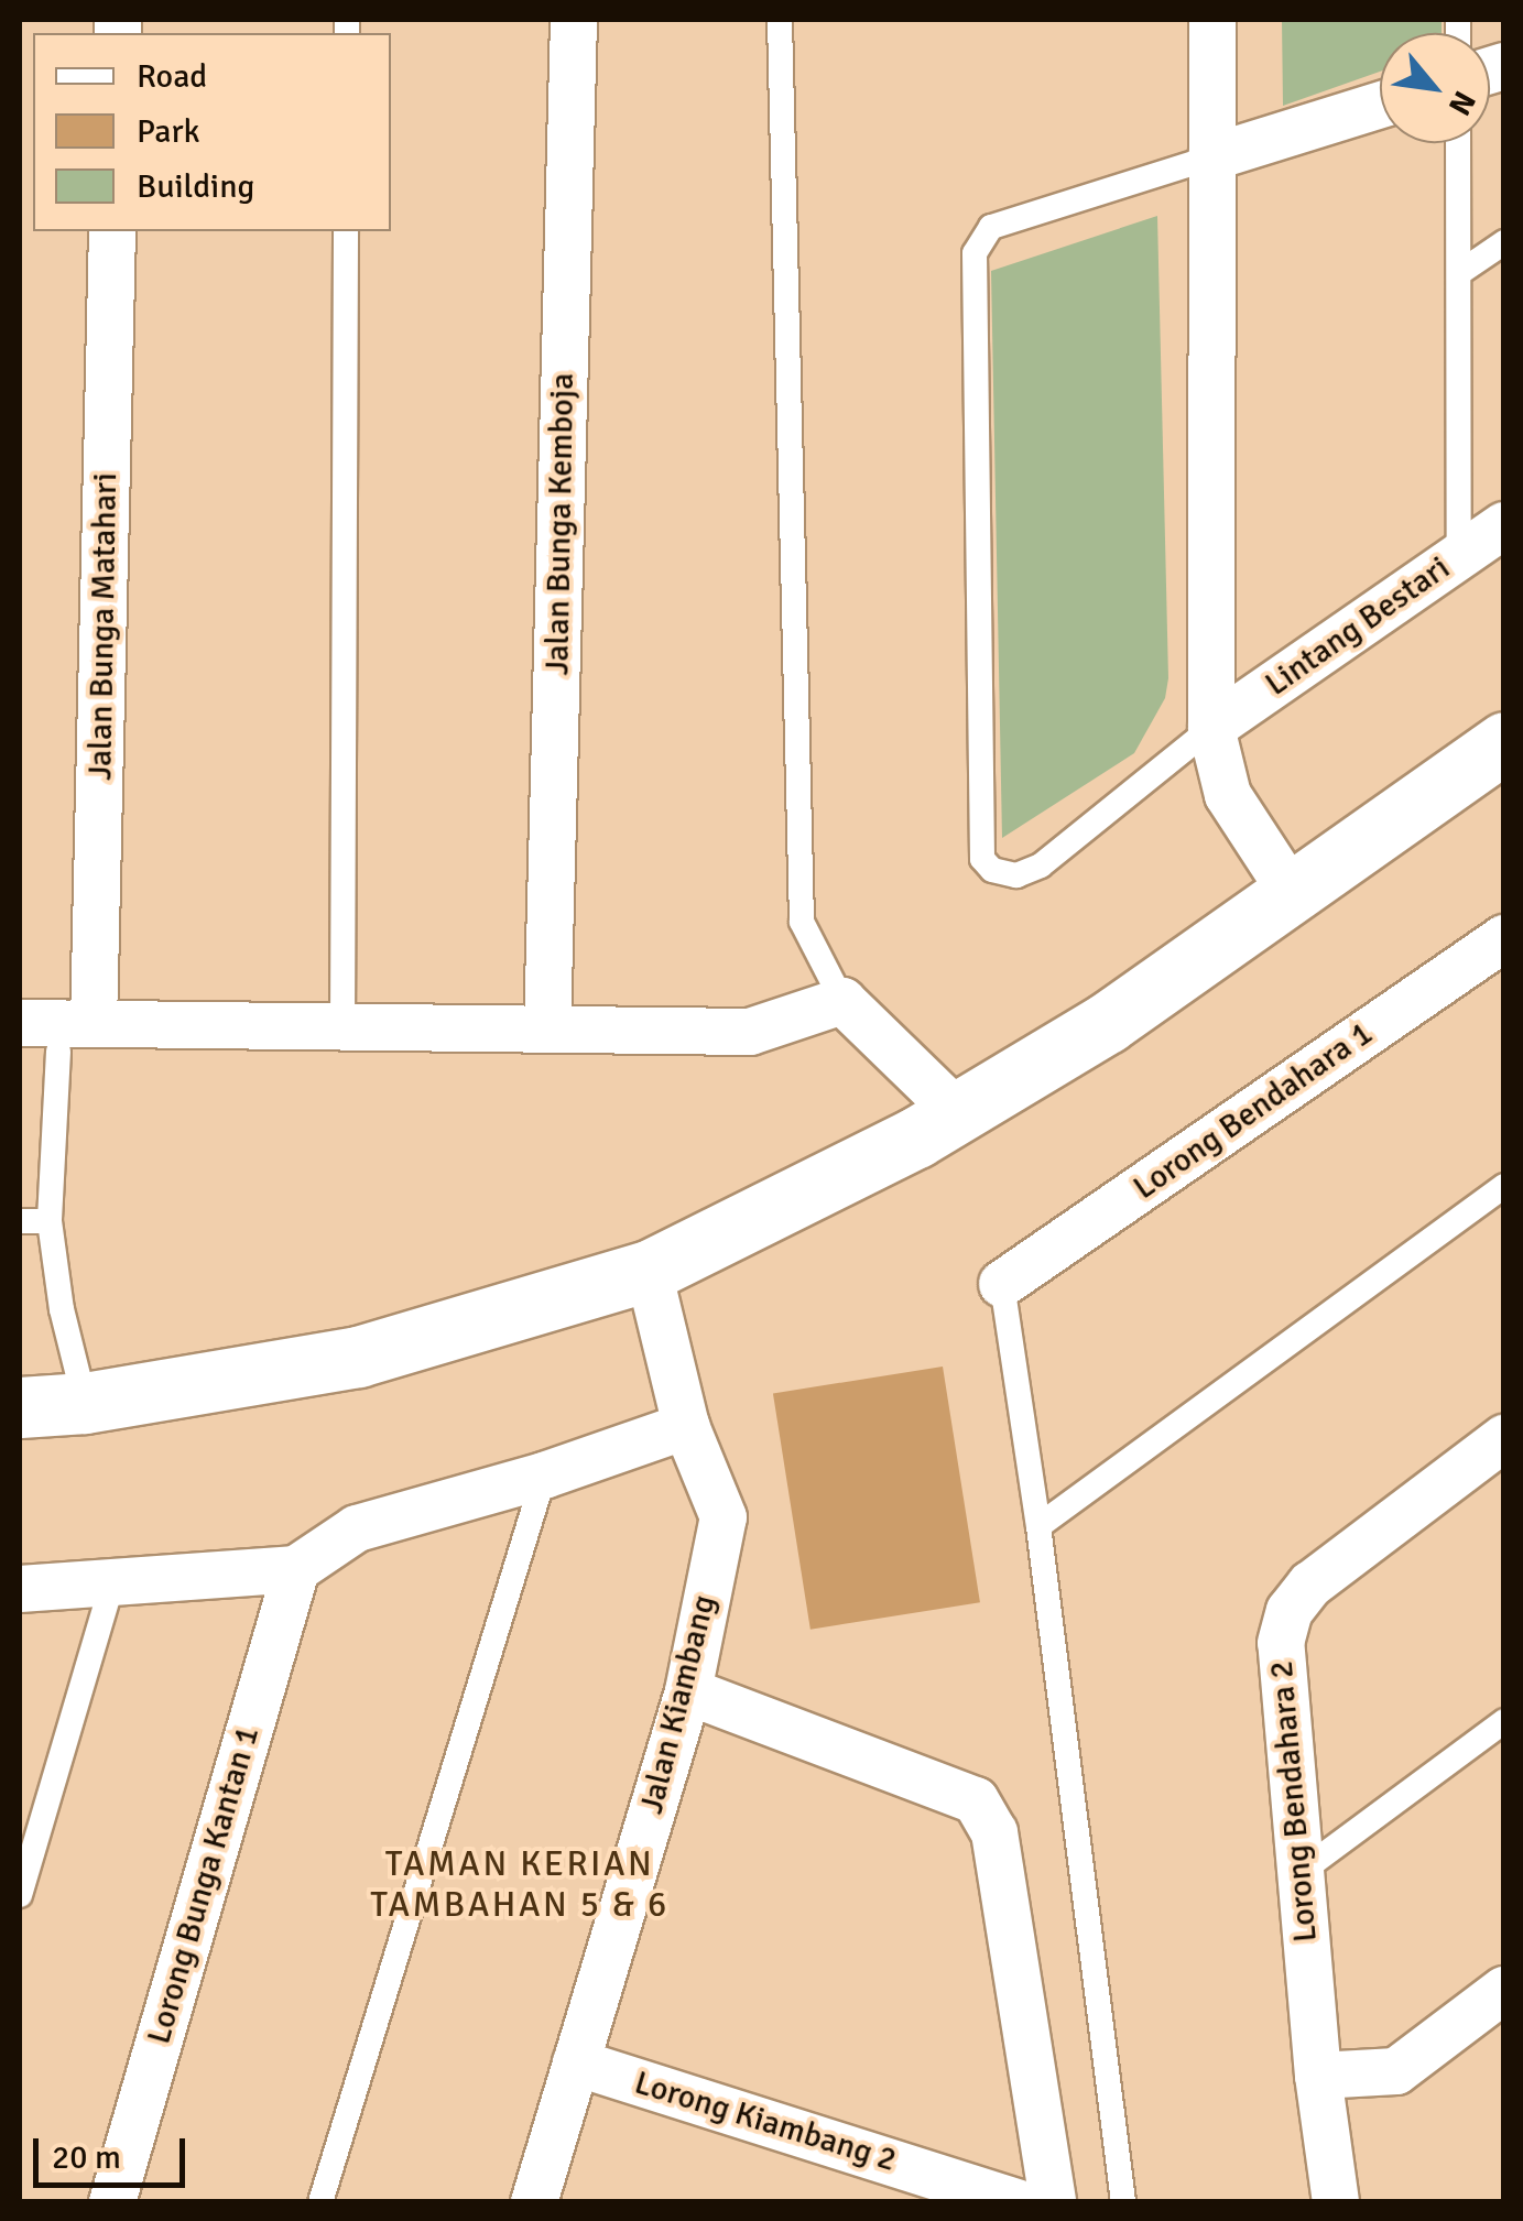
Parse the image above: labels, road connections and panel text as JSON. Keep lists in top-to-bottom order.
{
  "streets": {
    "street": [
      "Jalan Bunga Kemboja",
      "Jalan Bunga Matahari",
      "Lintang Bestari",
      "Lorong Bendahara 1",
      "Jalan Kiambang",
      "Lorong Bendahara 2",
      "Lorong Bunga Kantan 1",
      "Lorong Kiambang 2"
    ]
  },
  "crossings": [
    ["Jalan Kiambang", "Lorong Kiambang 2"]
  ],
  "districts": ["TAMAN KERIAN TAMBAHAN 5 & 6"],
  "legend": ["Road", "Park", "Building"],
  "scale_bar": "20 m",
  "north": "bottom right"
}
